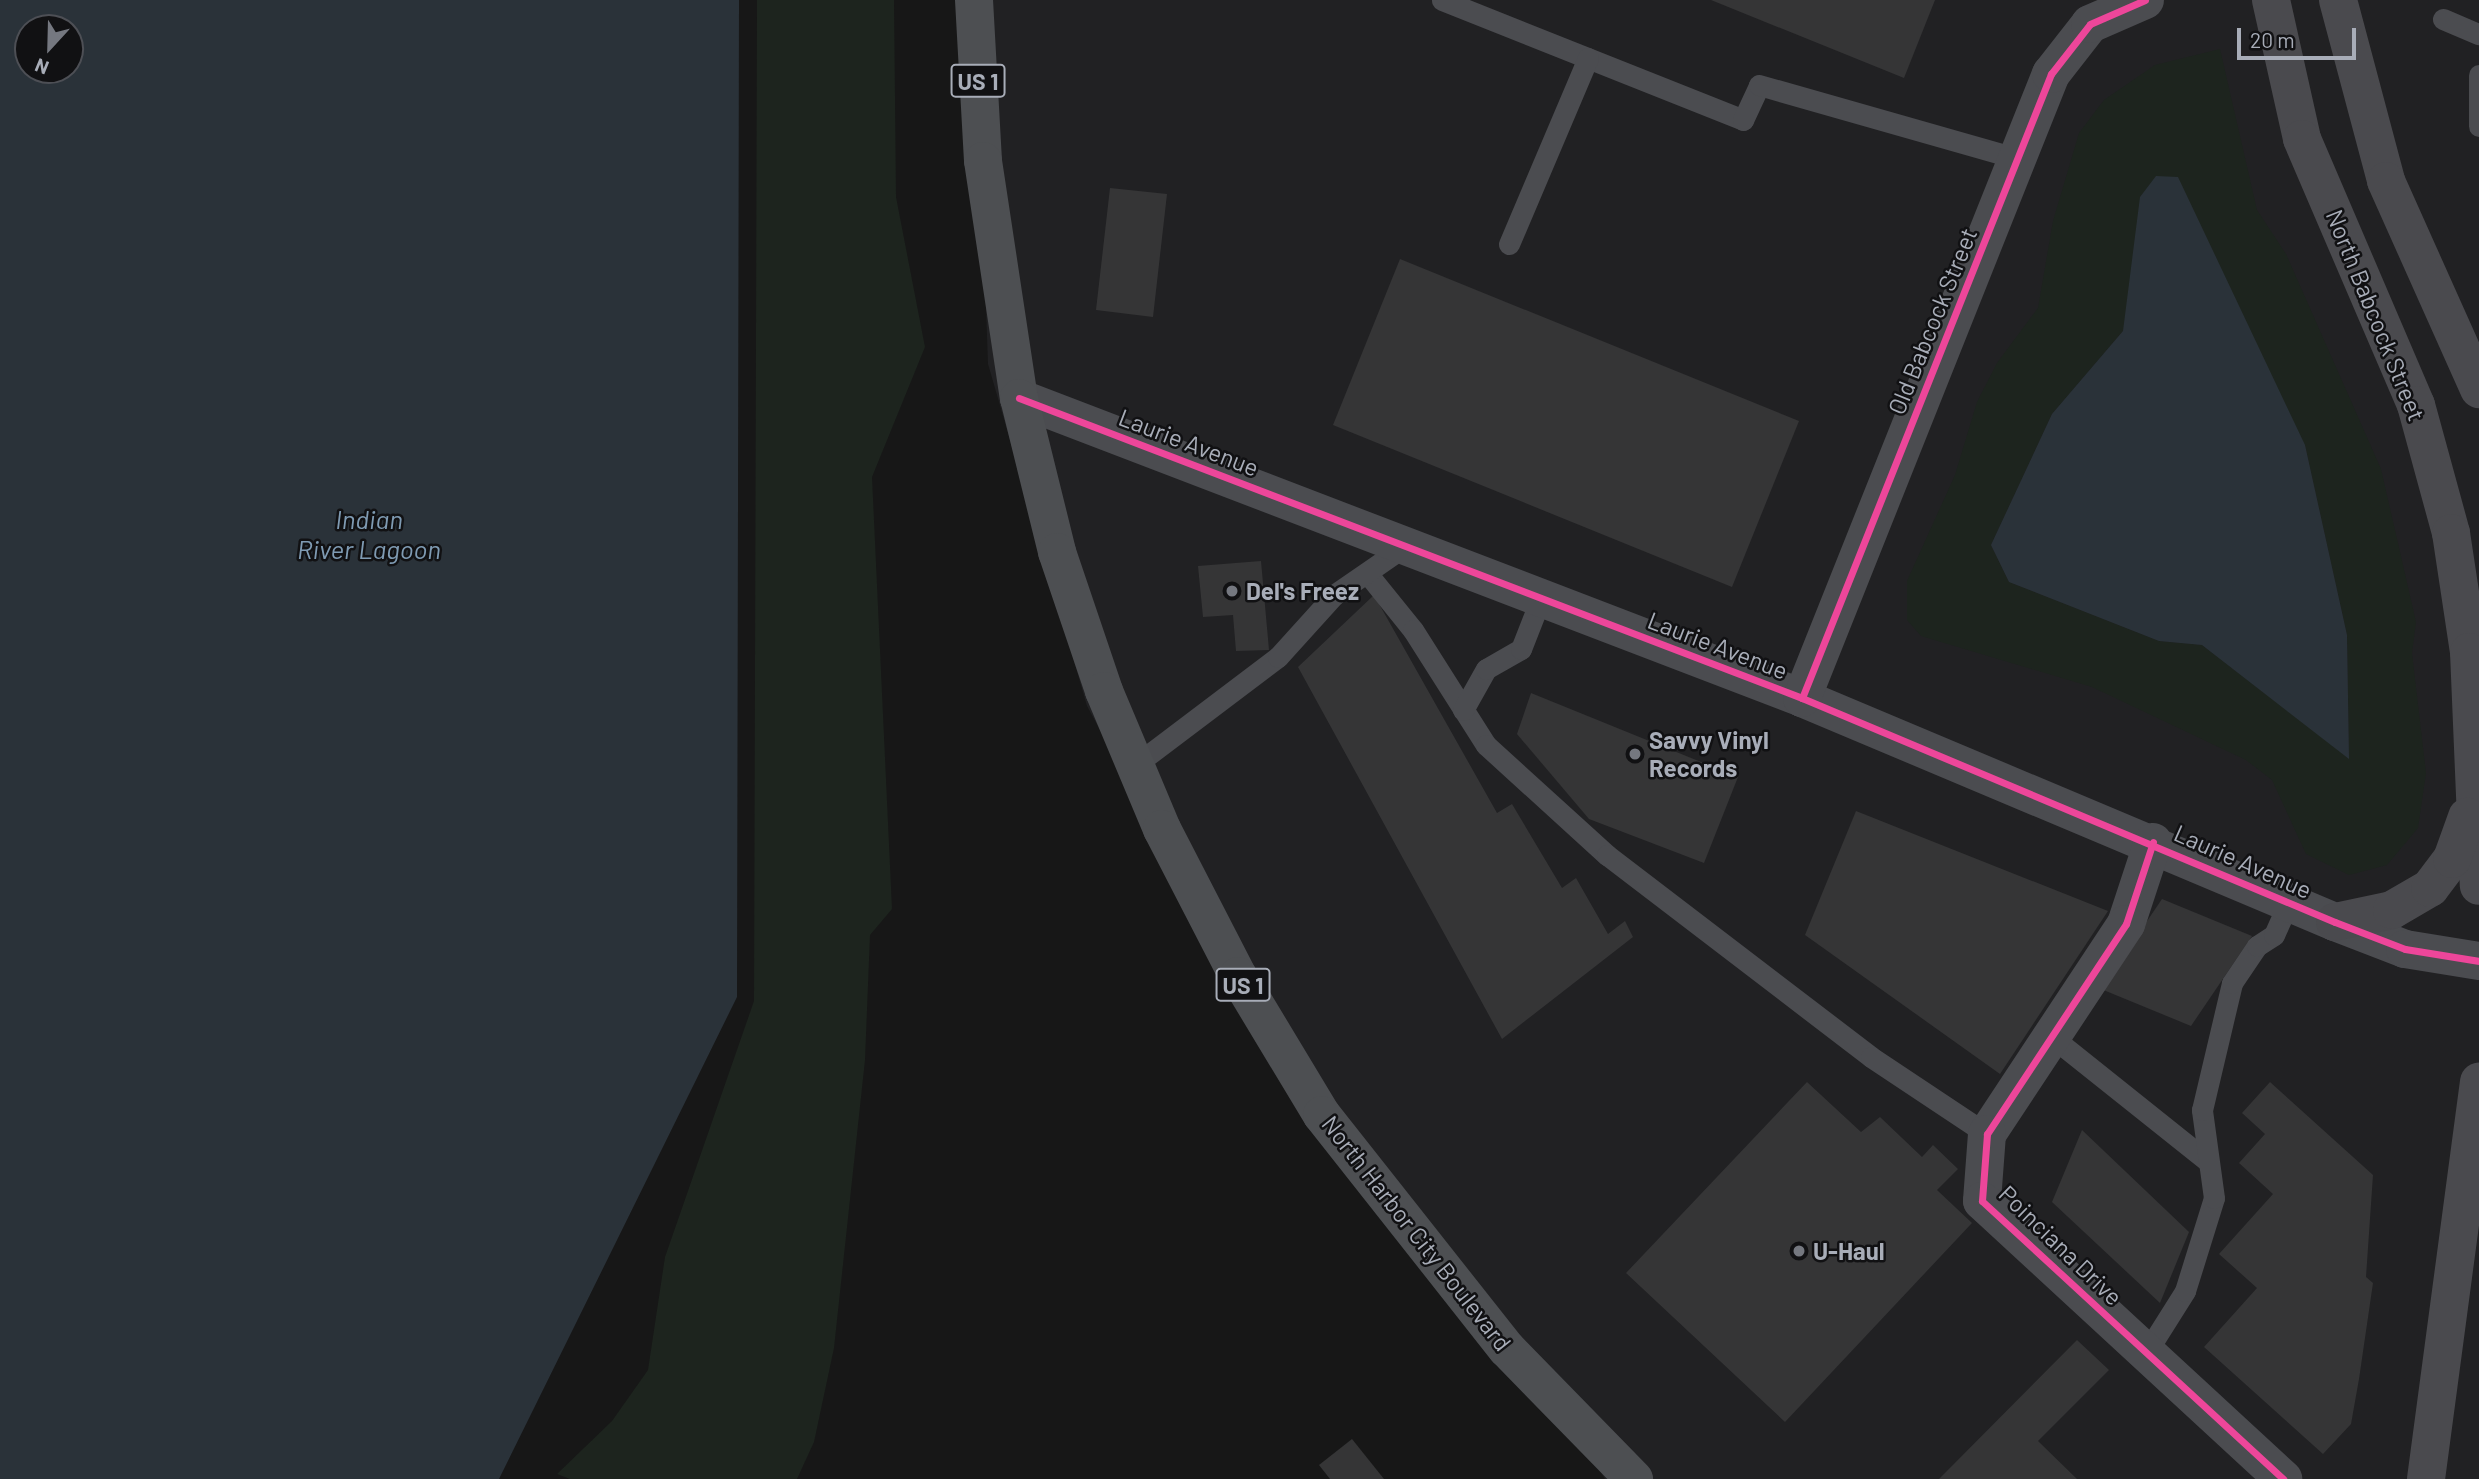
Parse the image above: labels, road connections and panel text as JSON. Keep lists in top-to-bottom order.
{
  "streets": {
    "main road": ["US 1", "North Babcock Street", "North Harbor City Boulevard"],
    "street": ["Old Babcock Street", "Laurie Avenue", "Poinciana Drive"]
  },
  "crossings": [
    ["Old Babcock Street", "Laurie Avenue"],
    ["Laurie Avenue", "North Harbor City Boulevard"],
    ["Laurie Avenue", "Poinciana Drive"]
  ],
  "water": ["Indian River Lagoon"],
  "places": ["Del's Freez", "Savvy Vinyl Records", "U-Haul"],
  "scale_bar": "20 m",
  "north": "bottom"
}
